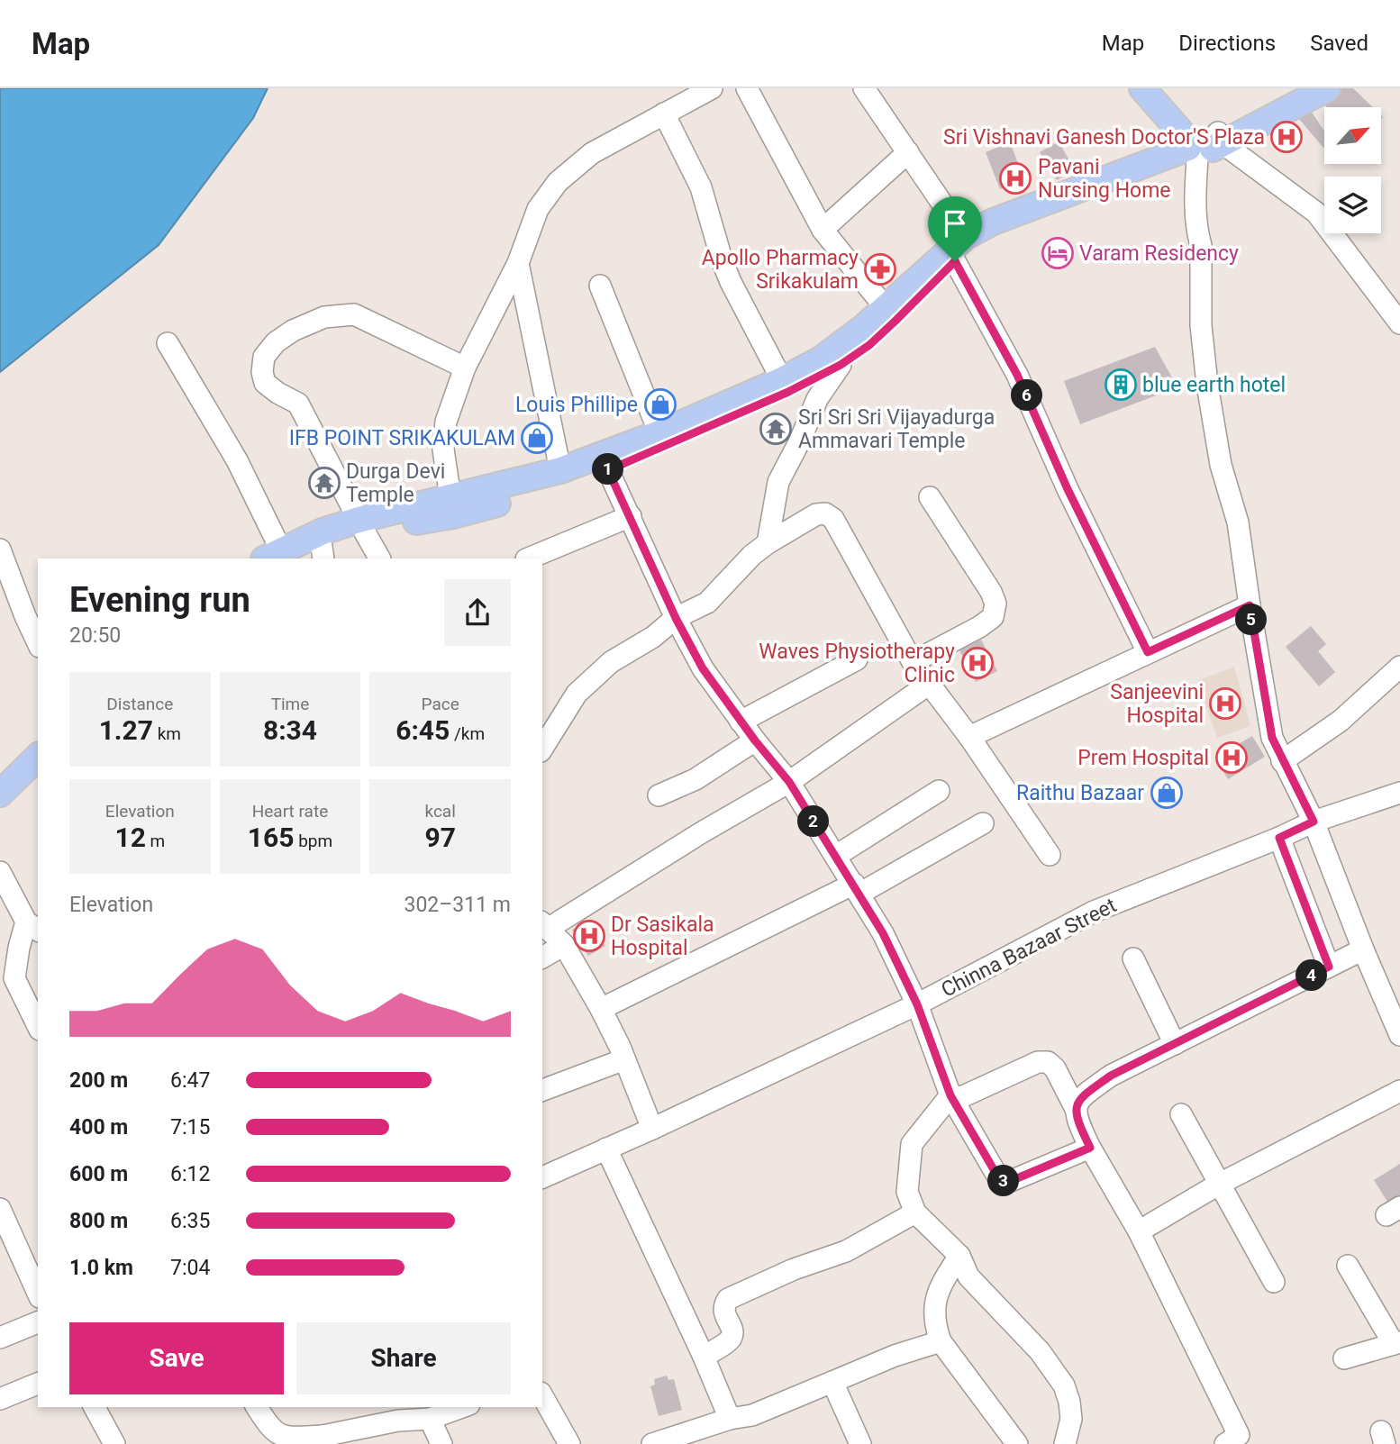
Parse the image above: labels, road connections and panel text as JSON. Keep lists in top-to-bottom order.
{
  "streets": {
    "street": ["Chinna Bazaar Street"]
  },
  "places": {
    "hospital": [
      "Sri Vishnavi Ganesh Doctor'S Plaza",
      "Pavani Nursing Home",
      "Waves Physiotherapy Clinic",
      "Sanjeevini Hospital",
      "Prem Hospital",
      "Dr Sasikala Hospital"
    ],
    "hotel": ["Varam Residency"],
    "pharmacy": ["Apollo Pharmacy Srikakulam"],
    "building": ["blue earth hotel"],
    "shop": ["Louis Phillipe", "IFB POINT SRIKAKULAM", "Raithu Bazaar"],
    "temple": ["Sri Sri Sri Vijayadurga Ammavari Temple", "Durga Devi Temple"]
  },
  "north": "top right",
  "page": {
    "header": "Map",
    "nav": ["Map", "Directions", "Saved"],
    "pins": [
      "6",
      "1",
      "5",
      "2",
      "4",
      "3"
    ],
    "heading": ["Evening run", "20:50"],
    "stats": [
      ["Distance", "1.27 km"],
      ["Time", "8:34"],
      ["Pace", "6:45 /km"],
      ["Elevation", "12 m"],
      ["Heart rate", "165 bpm"],
      ["kcal", "97"]
    ],
    "chart": ["Elevation", "302–311 m"],
    "list": [
      {
        "name": "200 m",
        "note": "6:47"
      },
      {
        "name": "400 m",
        "note": "7:15"
      },
      {
        "name": "600 m",
        "note": "6:12"
      },
      {
        "name": "800 m",
        "note": "6:35"
      },
      {
        "name": "1.0 km",
        "note": "7:04"
      }
    ],
    "buttons": ["Save", "Share"]
  }
}
